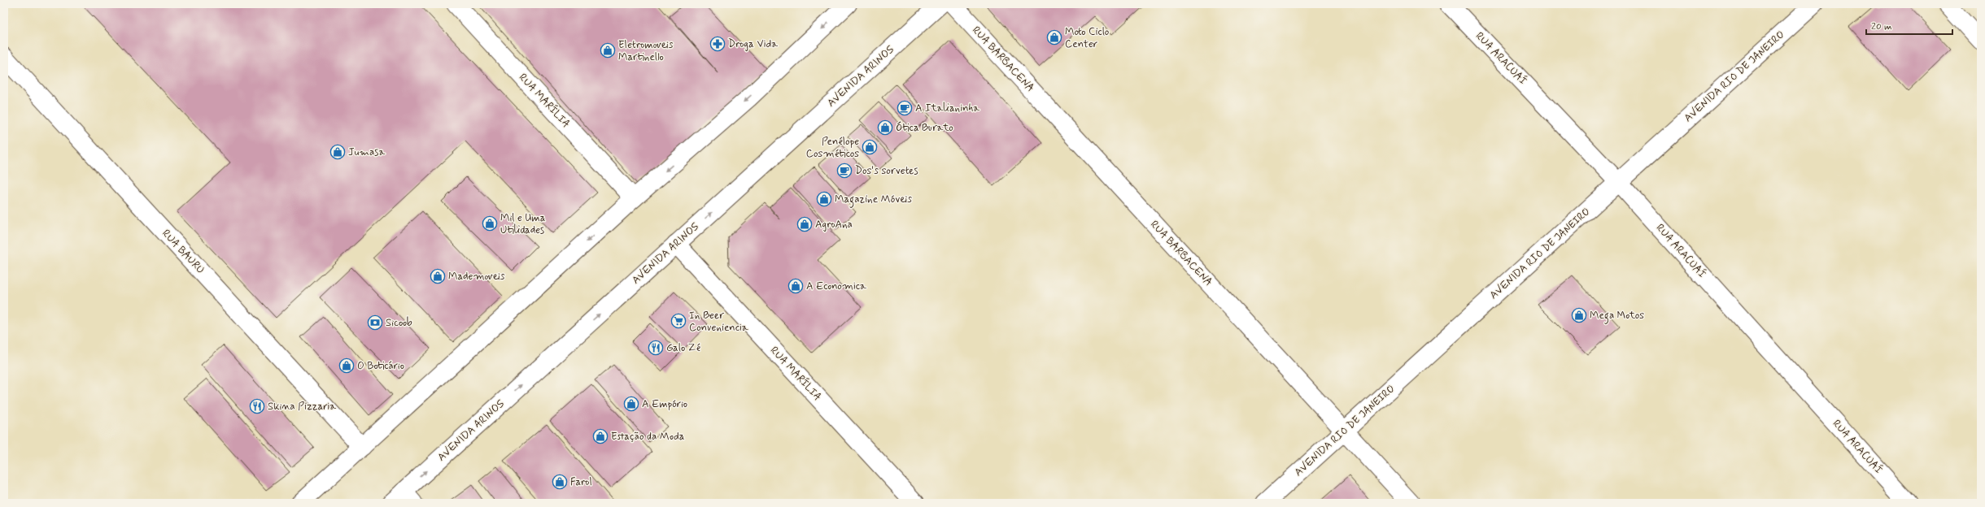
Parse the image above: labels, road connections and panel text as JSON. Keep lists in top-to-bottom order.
{
  "streets": {
    "street": [
      "RUA ARACUAÍ",
      "RUA BARBACENA",
      "AVENIDA ARINOS",
      "AVENIDA RIO DE JANEIRO",
      "RUA MARÍLIA",
      "RUA BAURU"
    ]
  },
  "crossings": [
    ["RUA ARACUAÍ", "AVENIDA RIO DE JANEIRO"],
    ["RUA BARBACENA", "AVENIDA RIO DE JANEIRO"],
    ["AVENIDA ARINOS", "RUA MARÍLIA"]
  ],
  "places": {
    "shop": [
      "Moto Ciclo Center",
      "Eletromoveis Martinello",
      "Ótica Burato",
      "Penélope Cosméticos",
      "Jumasa",
      "Magazine Móveis",
      "Mil e Uma Utilidades",
      "AgroAna",
      "Mademoveis",
      "A Economica",
      "Mega Motos",
      "O Boticário",
      "A Empório",
      "Estação da Moda",
      "Farol"
    ],
    "pharmacy": ["Droga Vida"],
    "cafe": ["A Italianinha", "Dos's sorvetes"],
    "supermarket": ["In Beer Conveniencia"],
    "bank": ["Sicoob"],
    "restaurant": ["Galo Zé", "Skina Pizzaria"]
  },
  "scale_bar": "20 m"
}
